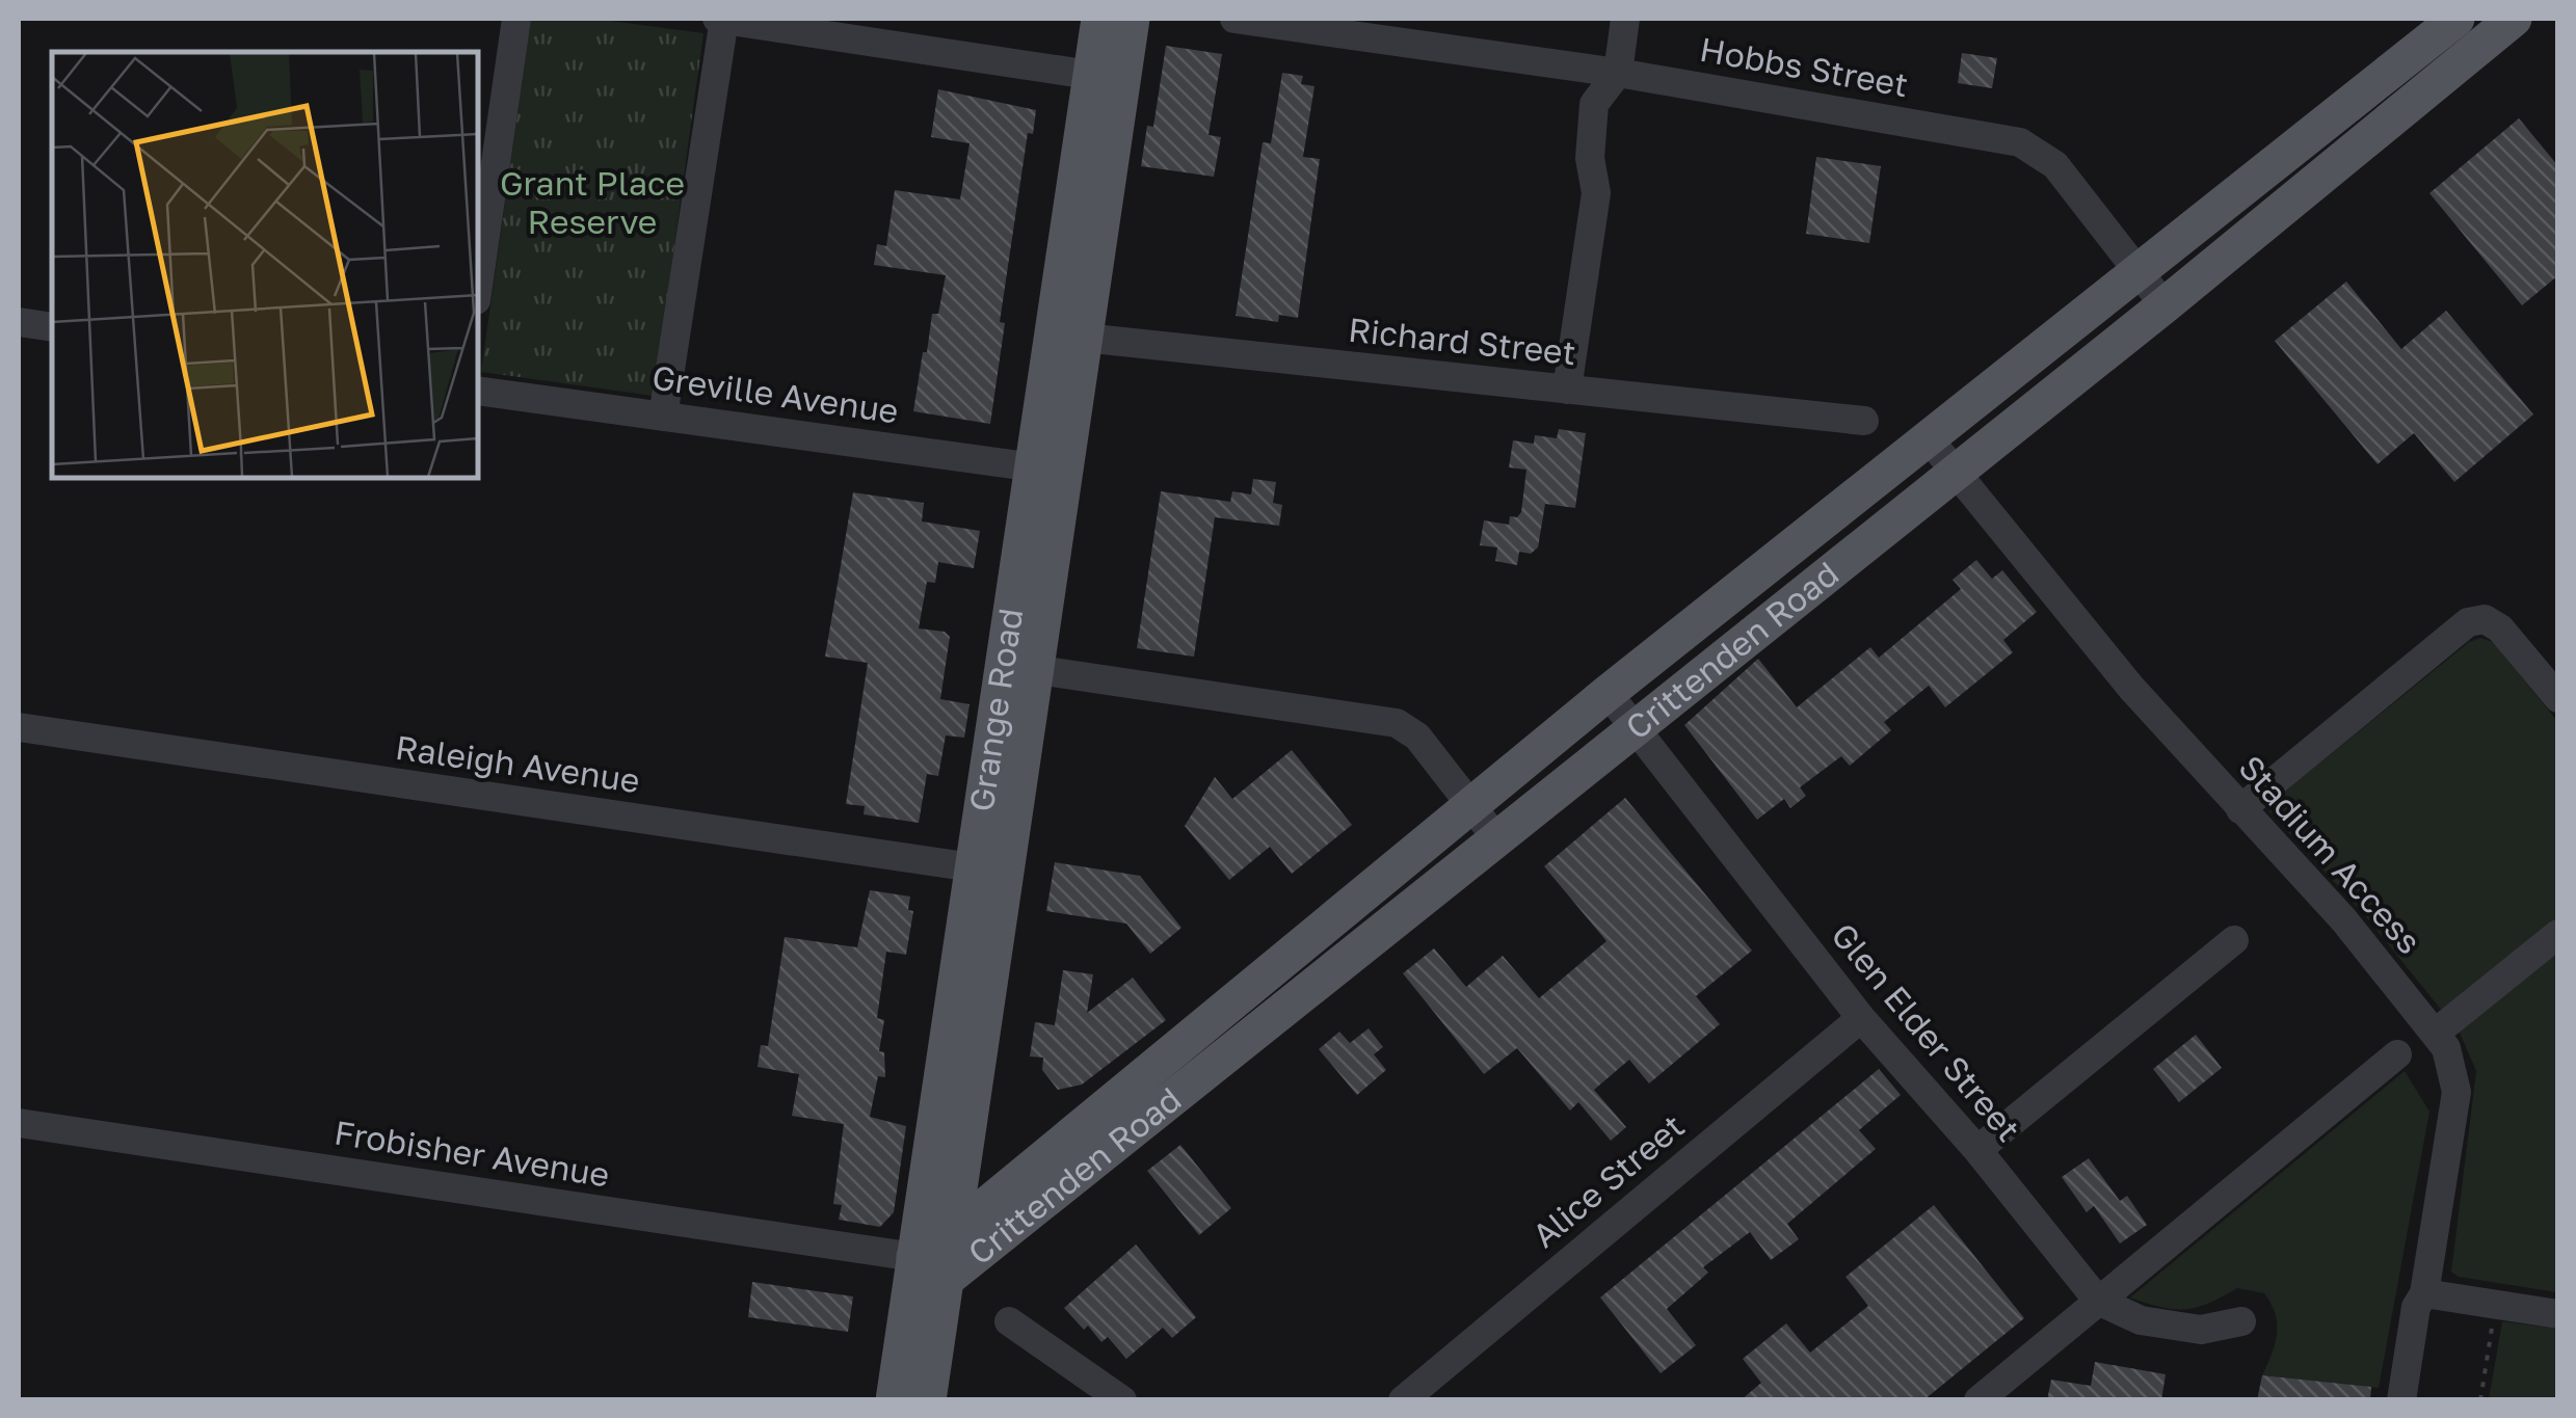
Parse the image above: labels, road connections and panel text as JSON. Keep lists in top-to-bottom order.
{
  "streets": {
    "main road": ["Crittenden Road", "Grange Road"],
    "street": [
      "Hobbs Street",
      "Richard Street",
      "Greville Avenue",
      "Raleigh Avenue",
      "Stadium Access",
      "Glen Elder Street",
      "Frobisher Avenue",
      "Alice Street"
    ]
  },
  "crossings": [
    ["Hobbs Street", "Crittenden Road"],
    ["Richard Street", "Grange Road"],
    ["Greville Avenue", "Grange Road"],
    ["Crittenden Road", "Grange Road"],
    ["Crittenden Road", "Stadium Access"],
    ["Crittenden Road", "Glen Elder Street"],
    ["Crittenden Road", "Frobisher Avenue"],
    ["Grange Road", "Raleigh Avenue"],
    ["Grange Road", "Frobisher Avenue"],
    ["Glen Elder Street", "Alice Street"]
  ],
  "parks": ["Grant Place Reserve"]
}
